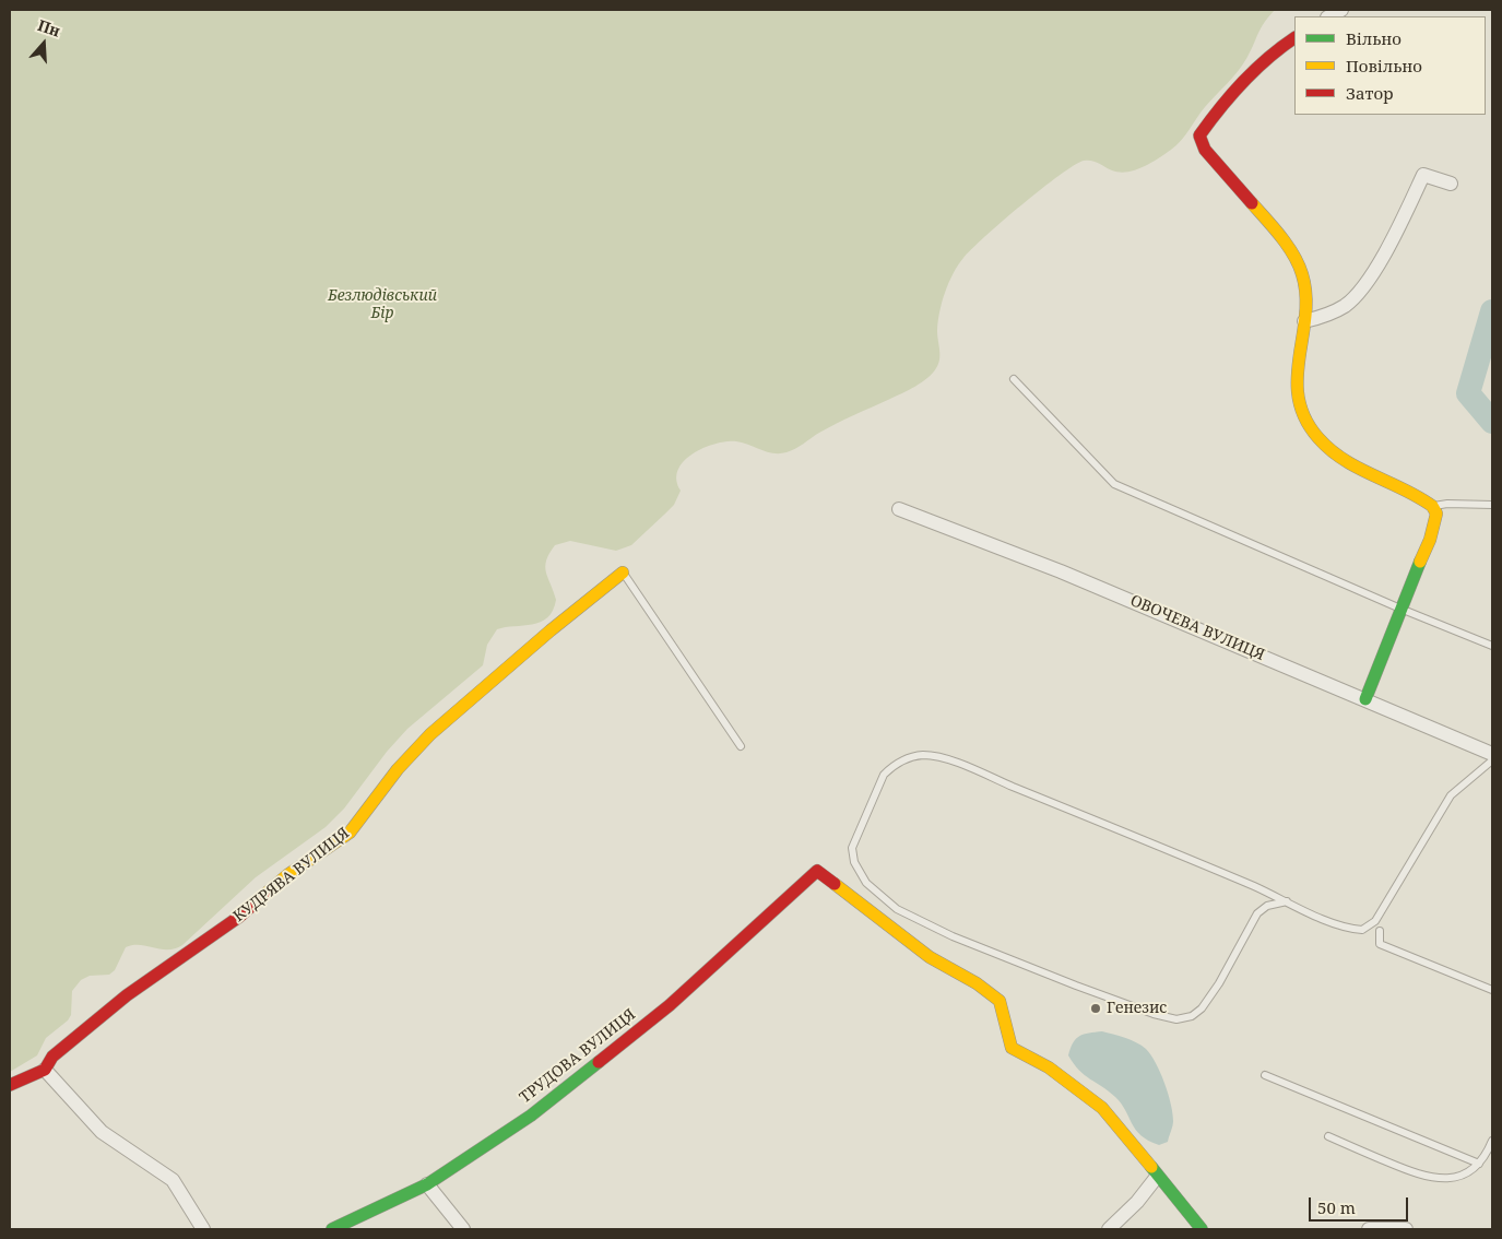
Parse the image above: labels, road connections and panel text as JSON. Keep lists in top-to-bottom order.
{
  "streets": {
    "street": ["ОВОЧЕВА ВУЛИЦЯ", "КУДРЯВА ВУЛИЦЯ", "ТРУДОВА ВУЛИЦЯ"]
  },
  "parks": ["Безлюдівський Бір"],
  "places": ["Генезис"],
  "legend": ["Вільно", "Повільно", "Затор"],
  "scale_bar": "50 m",
  "north": "top"
}
